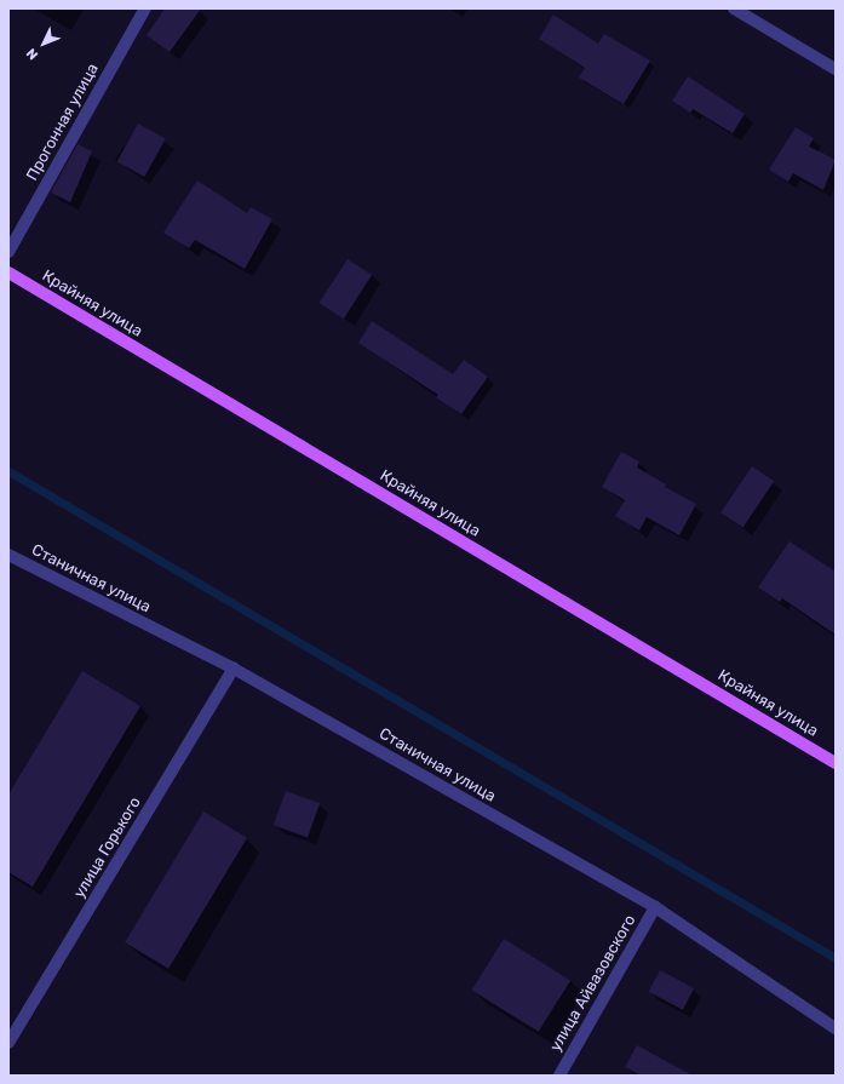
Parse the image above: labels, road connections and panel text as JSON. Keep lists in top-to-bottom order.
{
  "streets": {
    "main road": ["Крайняя улица"],
    "street": [
      "Прогонная улица",
      "Станичная улица",
      "улица Горького",
      "улица Айвазовского"
    ]
  },
  "crossings": [
    ["Станичная улица", "улица Горького"],
    ["Станичная улица", "улица Айвазовского"]
  ],
  "north": "bottom left"
}
